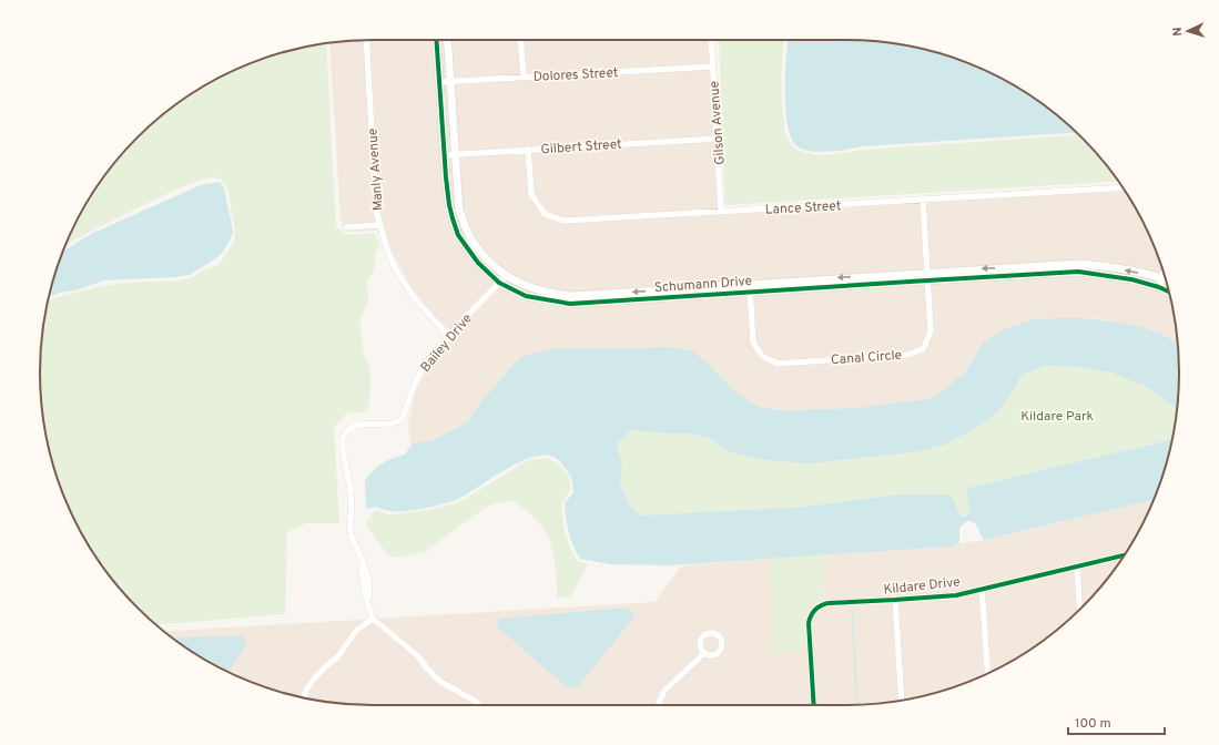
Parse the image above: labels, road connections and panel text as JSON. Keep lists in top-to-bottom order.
{
  "streets": {
    "street": [
      "Dolores Street",
      "Gilson Avenue",
      "Gilbert Street",
      "Manly Avenue",
      "Lance Street",
      "Schumann Drive",
      "Bailey Drive",
      "Canal Circle",
      "Kildare Drive"
    ]
  },
  "crossings": [
    ["Dolores Street", "Gilson Avenue"],
    ["Dolores Street", "Schumann Drive"],
    ["Gilson Avenue", "Gilbert Street"],
    ["Gilson Avenue", "Lance Street"],
    ["Gilbert Street", "Lance Street"],
    ["Gilbert Street", "Schumann Drive"],
    ["Manly Avenue", "Bailey Drive"],
    ["Lance Street", "Canal Circle"],
    ["Schumann Drive", "Bailey Drive"],
    ["Schumann Drive", "Canal Circle"]
  ],
  "parks": ["Kildare Park"],
  "scale_bar": "100 m",
  "north": "left"
}
